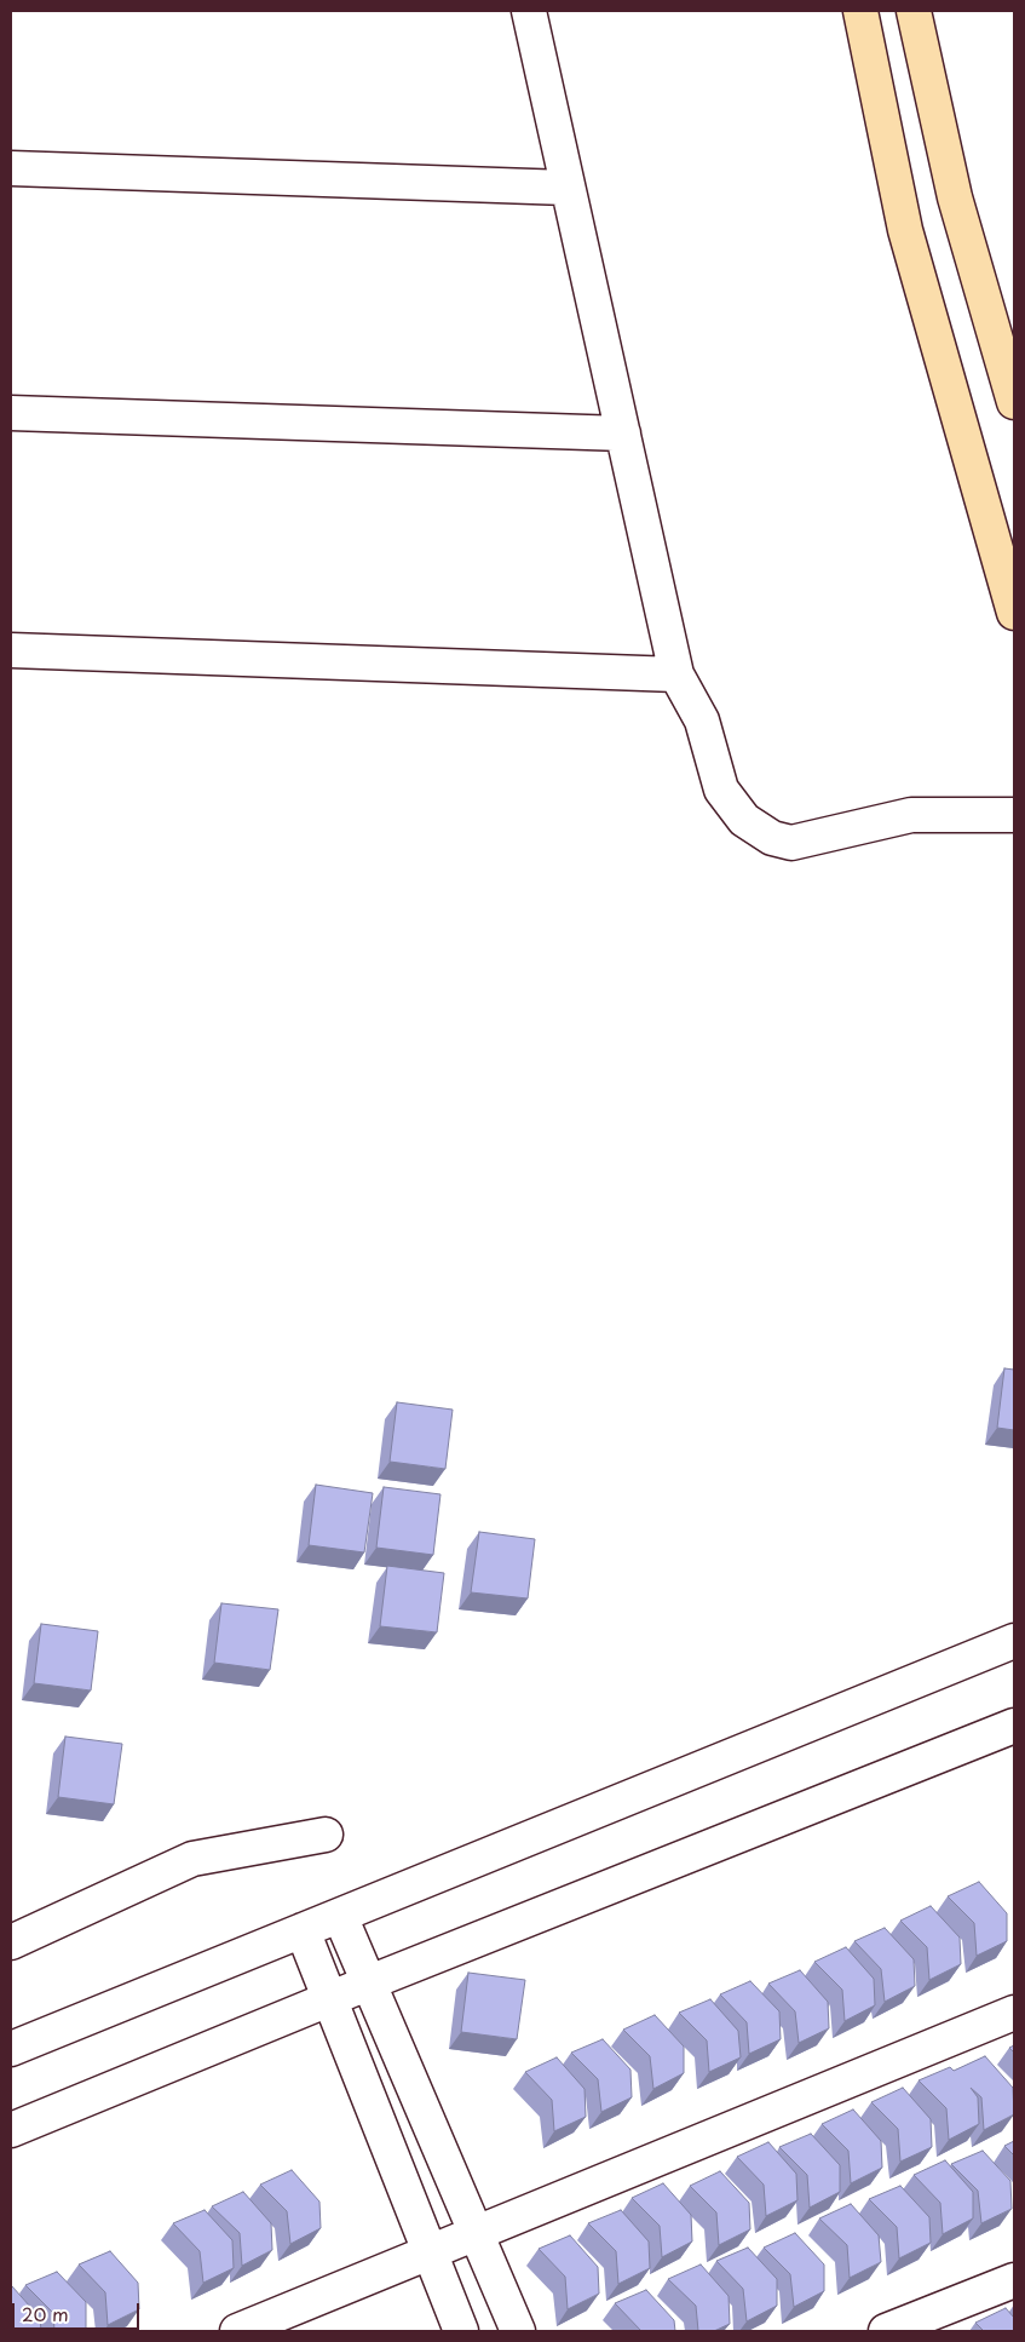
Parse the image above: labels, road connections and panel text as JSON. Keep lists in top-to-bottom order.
{
  "scale_bar": "20 m"
}
